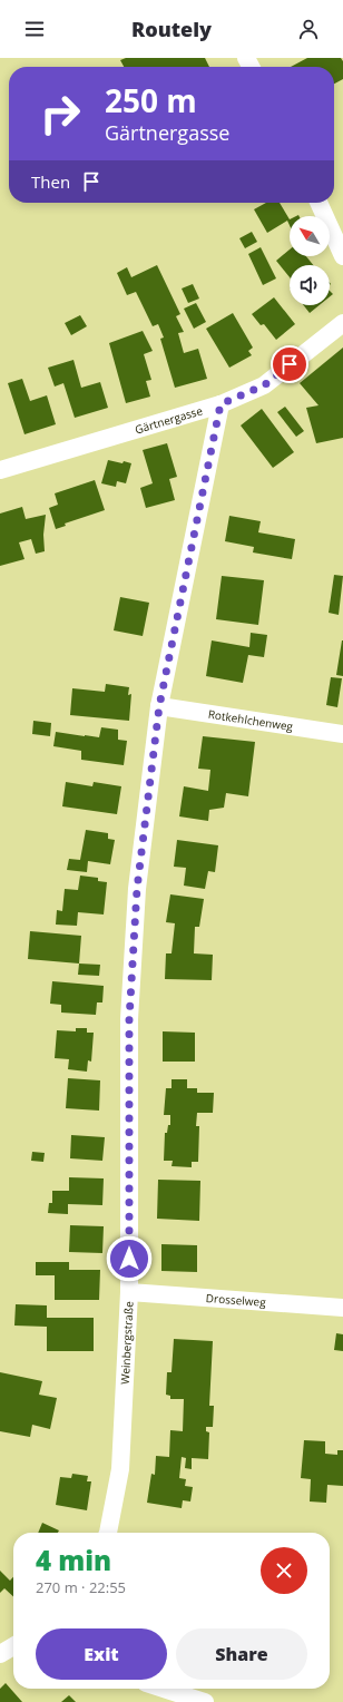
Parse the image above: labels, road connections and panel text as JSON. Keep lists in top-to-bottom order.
{
  "streets": {
    "street": [
      "Gärtnergasse",
      "Rotkehlchenweg",
      "Drosselweg",
      "Weinbergstraße"
    ]
  },
  "crossings": [
    ["Gärtnergasse", "Weinbergstraße"],
    ["Rotkehlchenweg", "Weinbergstraße"],
    ["Drosselweg", "Weinbergstraße"]
  ],
  "north": "top left",
  "page": {
    "header": "Routely",
    "turn": ["250 m", "Gärtnergasse"],
    "then": "Then",
    "heading": ["4 min", "270 m · 22:55"],
    "buttons": ["Exit", "Share"]
  }
}
